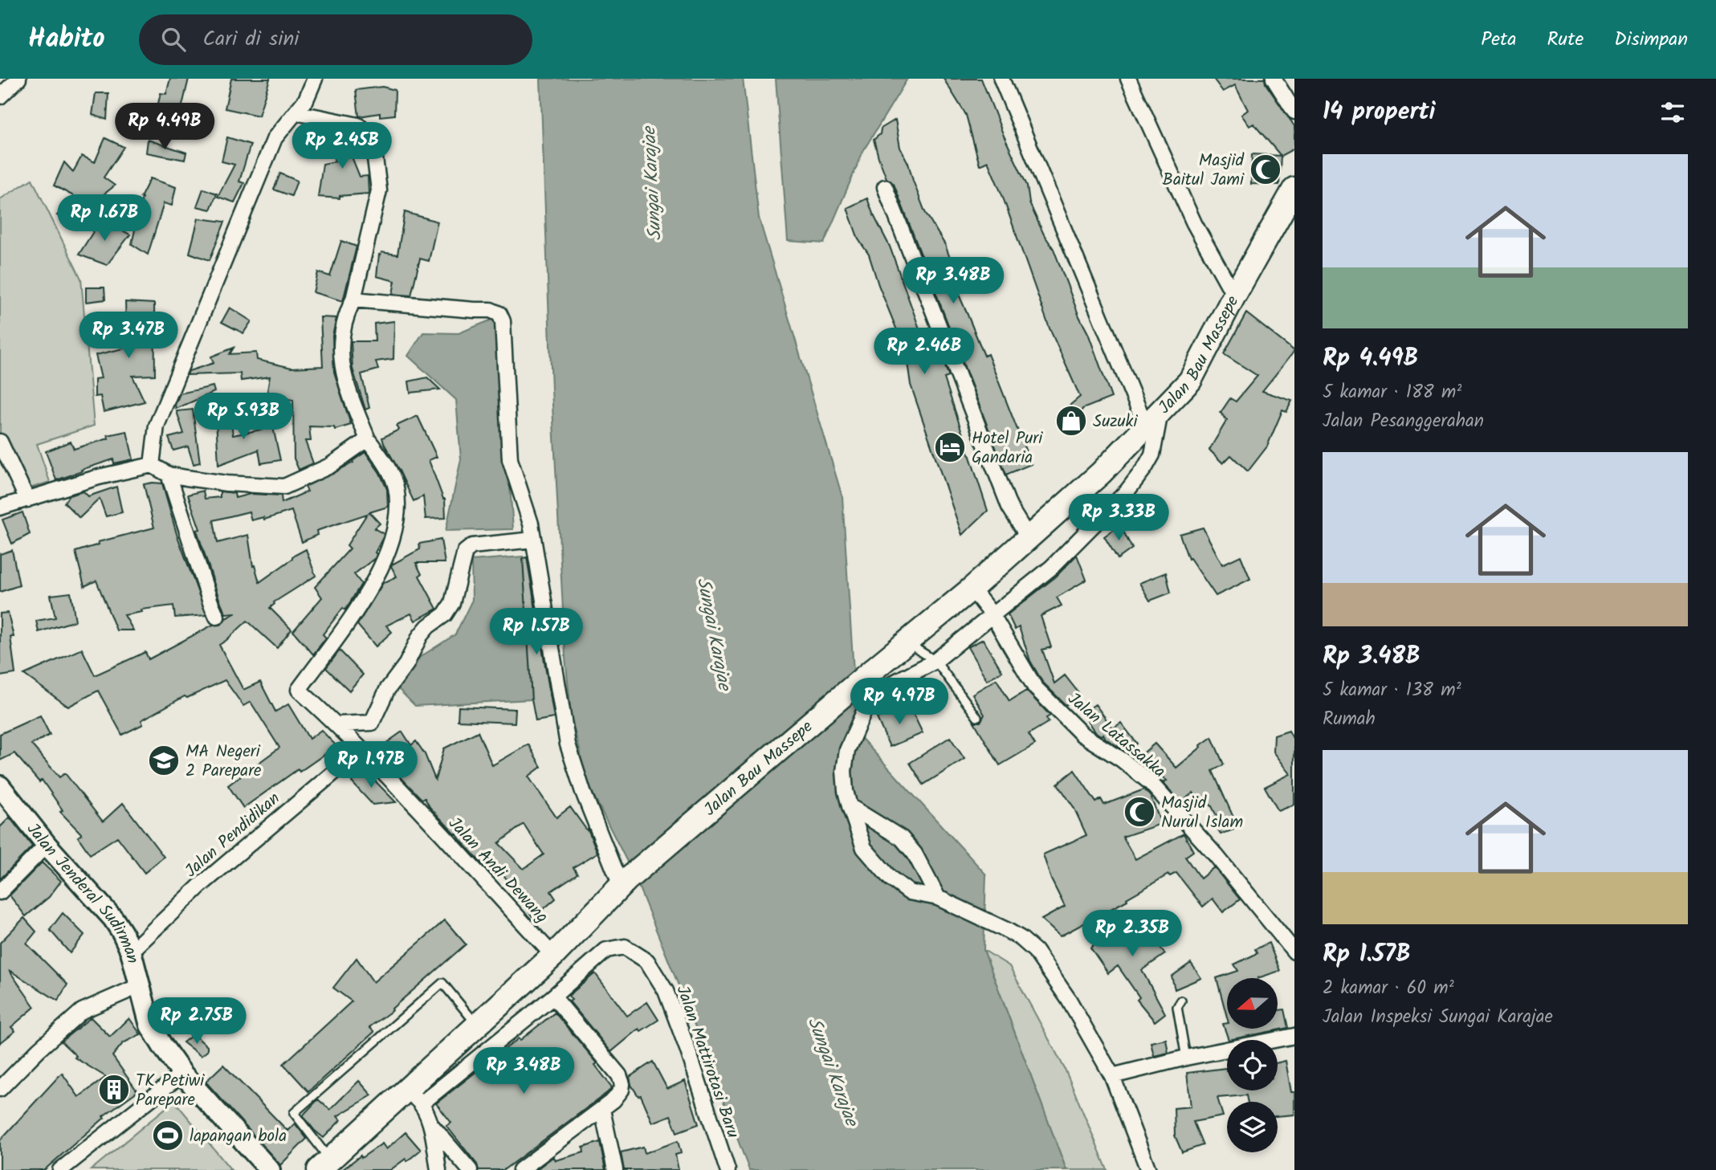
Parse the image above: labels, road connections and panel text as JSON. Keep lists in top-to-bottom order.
{
  "streets": {
    "highway": ["Jalan Bau Massepe"],
    "main road": ["Jalan Jenderal Sudirman"],
    "street": [
      "Jalan Latassakka",
      "Jalan Pendidikan",
      "Jalan Andi Dewang",
      "Jalan Mattirotasi Baru"
    ]
  },
  "crossings": [
    ["Jalan Bau Massepe", "Jalan Latassakka"],
    ["Jalan Bau Massepe", "Jalan Andi Dewang"],
    ["Jalan Pendidikan", "Jalan Andi Dewang"],
    ["Jalan Pendidikan", "Jalan Jenderal Sudirman"]
  ],
  "water": ["Sungai Karajae"],
  "places": {
    "mosque": ["Masjid Baitul Jami", "Masjid Nurul Islam"],
    "shop": ["Suzuki"],
    "hotel": ["Hotel Puri Gandaria"],
    "school or university": ["MA Negeri 2 Parepare"],
    "building": ["TK Petiwi Parepare"],
    "sports": ["lapangan bola"]
  },
  "north": "left",
  "page": {
    "header": "Habito",
    "search": "Cari di sini",
    "nav": ["Peta", "Rute", "Disimpan"],
    "heading": "14 properti",
    "price": [
      "Rp 4.49B",
      "Rp 2.45B",
      "Rp 1.67B",
      "Rp 3.48B",
      "Rp 3.47B",
      "Rp 2.46B",
      "Rp 5.93B",
      "Rp 3.33B",
      "Rp 1.57B",
      "Rp 4.97B",
      "Rp 1.97B",
      "Rp 2.35B",
      "Rp 2.75B",
      "Rp 3.48B"
    ],
    "list": [
      {
        "name": "Rp 4.49B",
        "note": "5 kamar · 188 m² · Jalan Pesanggerahan"
      },
      {
        "name": "Rp 3.48B",
        "note": "5 kamar · 138 m² · Rumah"
      },
      {
        "name": "Rp 1.57B",
        "note": "2 kamar · 60 m² · Jalan Inspeksi Sungai Karajae"
      }
    ]
  }
}
